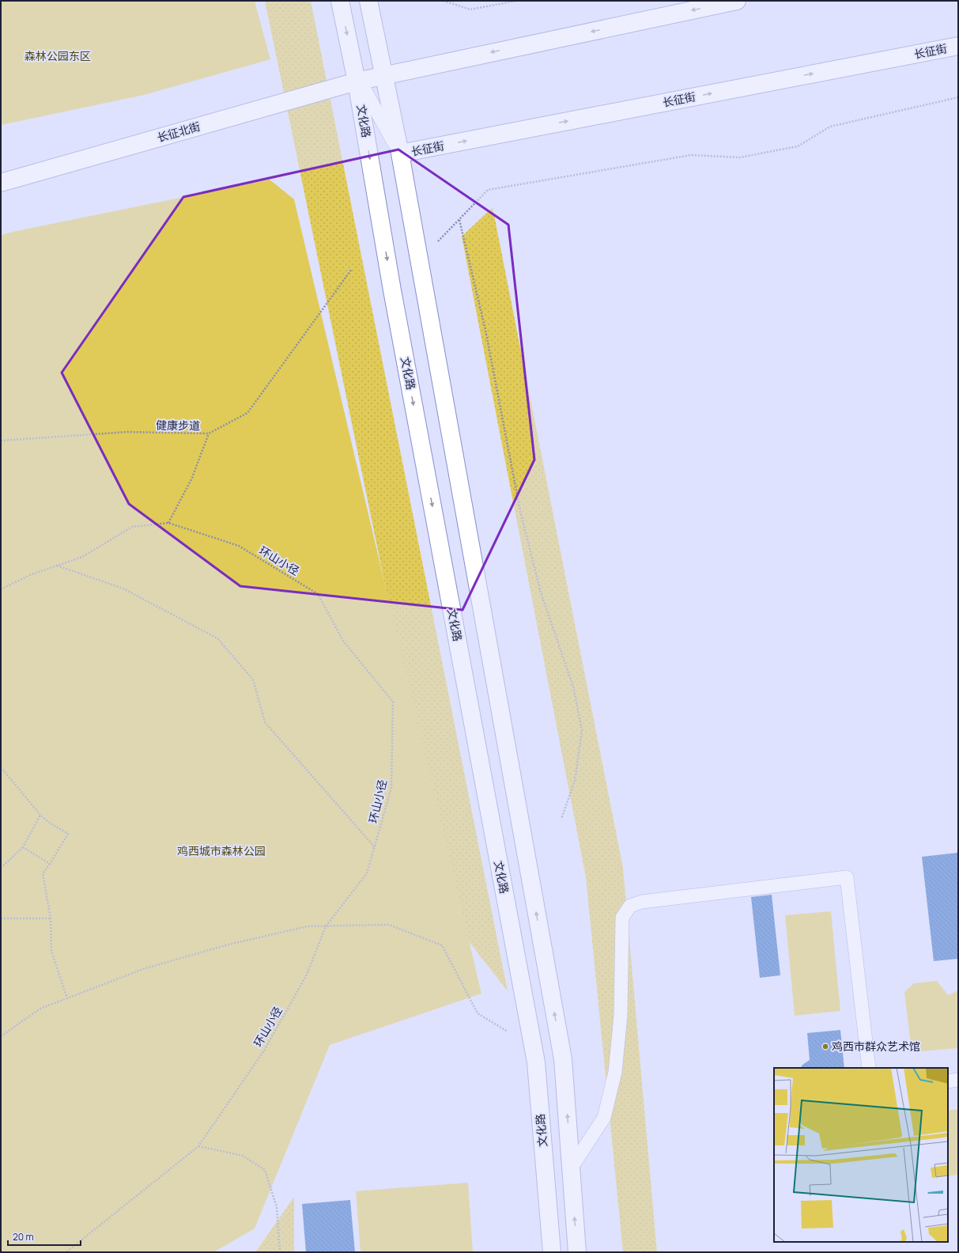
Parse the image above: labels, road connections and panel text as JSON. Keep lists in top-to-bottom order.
{
  "streets": {
    "main road": ["长征街", "文化路", "长征北街"],
    "path": ["健康步道", "环山小径"]
  },
  "crossings": [
    ["文化路", "长征北街"]
  ],
  "parks": ["森林公园东区", "鸡西城市森林公园"],
  "places": ["鸡西市群众艺术馆"],
  "scale_bar": "20 m"
}
